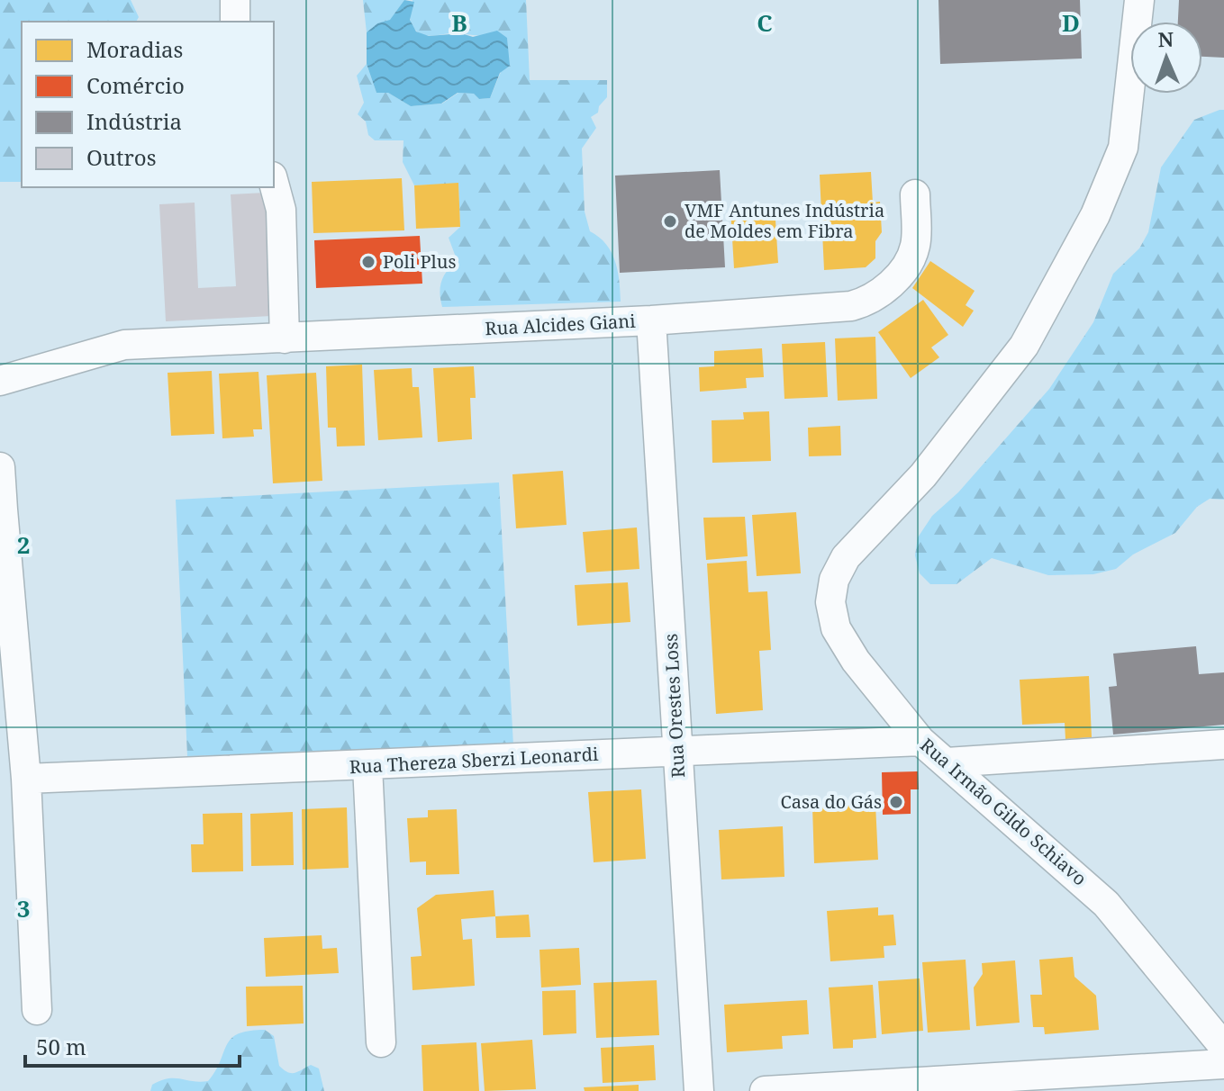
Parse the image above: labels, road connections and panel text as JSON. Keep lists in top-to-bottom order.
{
  "streets": {
    "street": [
      "Rua Alcides Giani",
      "Rua Orestes Loss",
      "Rua Thereza Sberzi Leonardi",
      "Rua Irmão Gildo Schiavo"
    ]
  },
  "crossings": [
    ["Rua Alcides Giani", "Rua Orestes Loss"],
    ["Rua Orestes Loss", "Rua Thereza Sberzi Leonardi"],
    ["Rua Thereza Sberzi Leonardi", "Rua Irmão Gildo Schiavo"]
  ],
  "places": ["VMF Antunes Indústria de Moldes em Fibra", "Poli Plus", "Casa do Gás"],
  "legend": [
    "Moradias",
    "Comércio",
    "Indústria",
    "Outros"
  ],
  "scale_bar": "50 m",
  "north": "top",
  "grid": {
    "columns": ["B", "C", "D"],
    "rows": ["2", "3"]
  }
}
